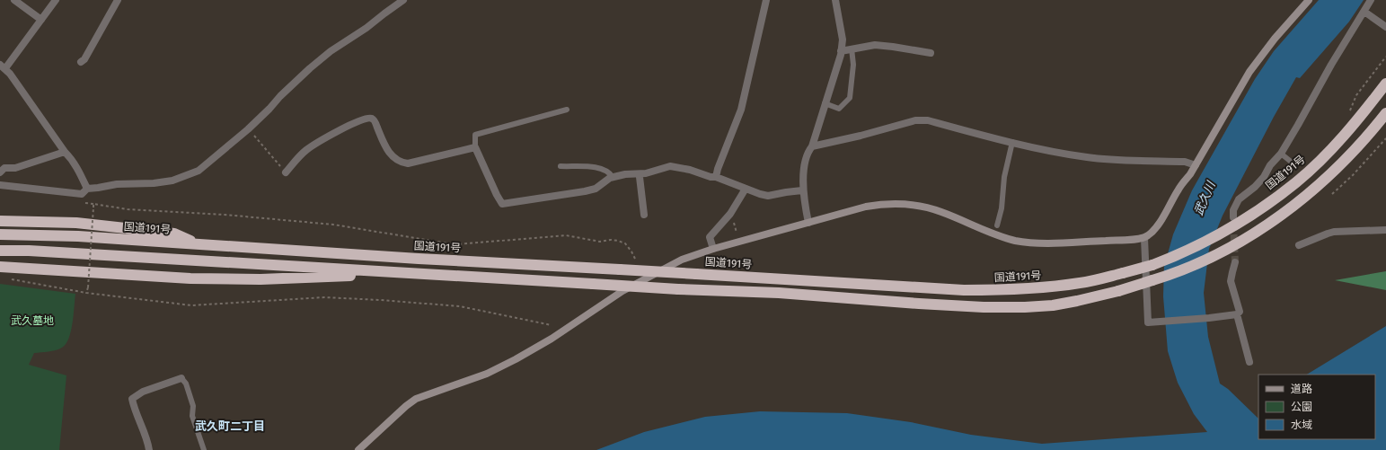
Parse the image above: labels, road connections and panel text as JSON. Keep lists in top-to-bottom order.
{
  "streets": {
    "highway": ["国道191号"]
  },
  "districts": ["武久町二丁目"],
  "water": ["武久川"],
  "parks": ["武久墓地"],
  "legend": ["道路", "公園", "水域"]
}
